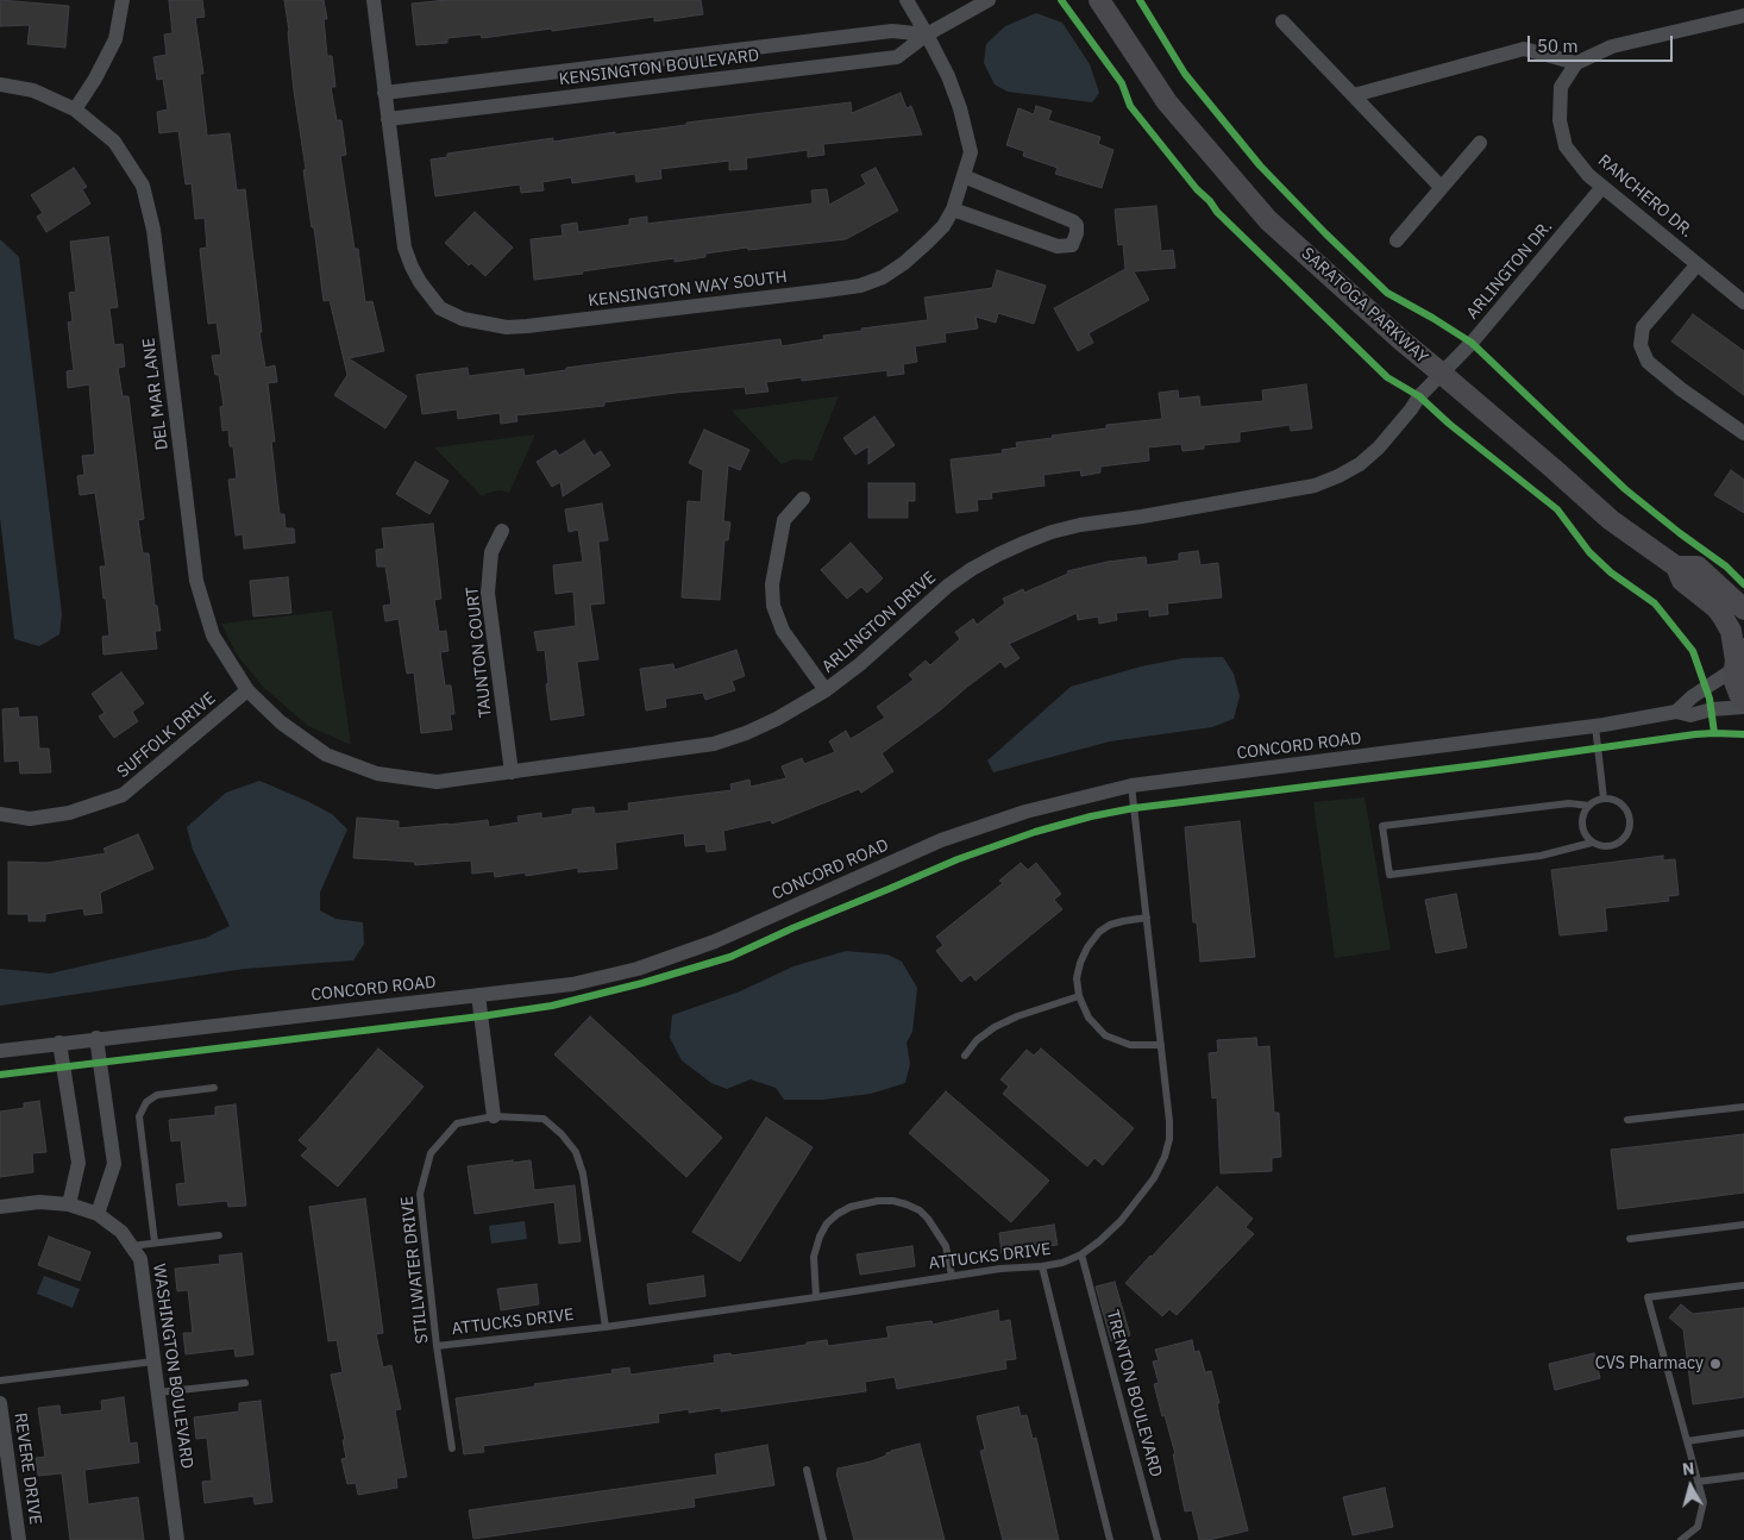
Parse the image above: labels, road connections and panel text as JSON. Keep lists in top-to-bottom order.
{
  "streets": {
    "street": [
      "KENSINGTON BOULEVARD",
      "RANCHERO DR.",
      "ARLINGTON DR.",
      "KENSINGTON WAY SOUTH",
      "SARATOGA PARKWAY",
      "DEL MAR LANE",
      "ARLINGTON DRIVE",
      "TAUNTON COURT",
      "SUFFOLK DRIVE",
      "CONCORD ROAD",
      "WASHINGTON BOULEVARD",
      "REVERE DRIVE"
    ],
    "lane": ["ATTUCKS DRIVE", "STILLWATER DRIVE", "TRENTON BOULEVARD"]
  },
  "crossings": [
    ["KENSINGTON BOULEVARD", "KENSINGTON WAY SOUTH"],
    ["RANCHERO DR.", "ARLINGTON DR."],
    ["ARLINGTON DR.", "SARATOGA PARKWAY"],
    ["ARLINGTON DR.", "ARLINGTON DRIVE"],
    ["SARATOGA PARKWAY", "ARLINGTON DRIVE"],
    ["DEL MAR LANE", "ARLINGTON DRIVE"],
    ["DEL MAR LANE", "SUFFOLK DRIVE"],
    ["ARLINGTON DRIVE", "TAUNTON COURT"],
    ["ARLINGTON DRIVE", "SUFFOLK DRIVE"],
    ["CONCORD ROAD", "ATTUCKS DRIVE"],
    ["ATTUCKS DRIVE", "STILLWATER DRIVE"],
    ["ATTUCKS DRIVE", "TRENTON BOULEVARD"]
  ],
  "places": ["CVS Pharmacy"],
  "scale_bar": "50 m",
  "north": "top"
}
